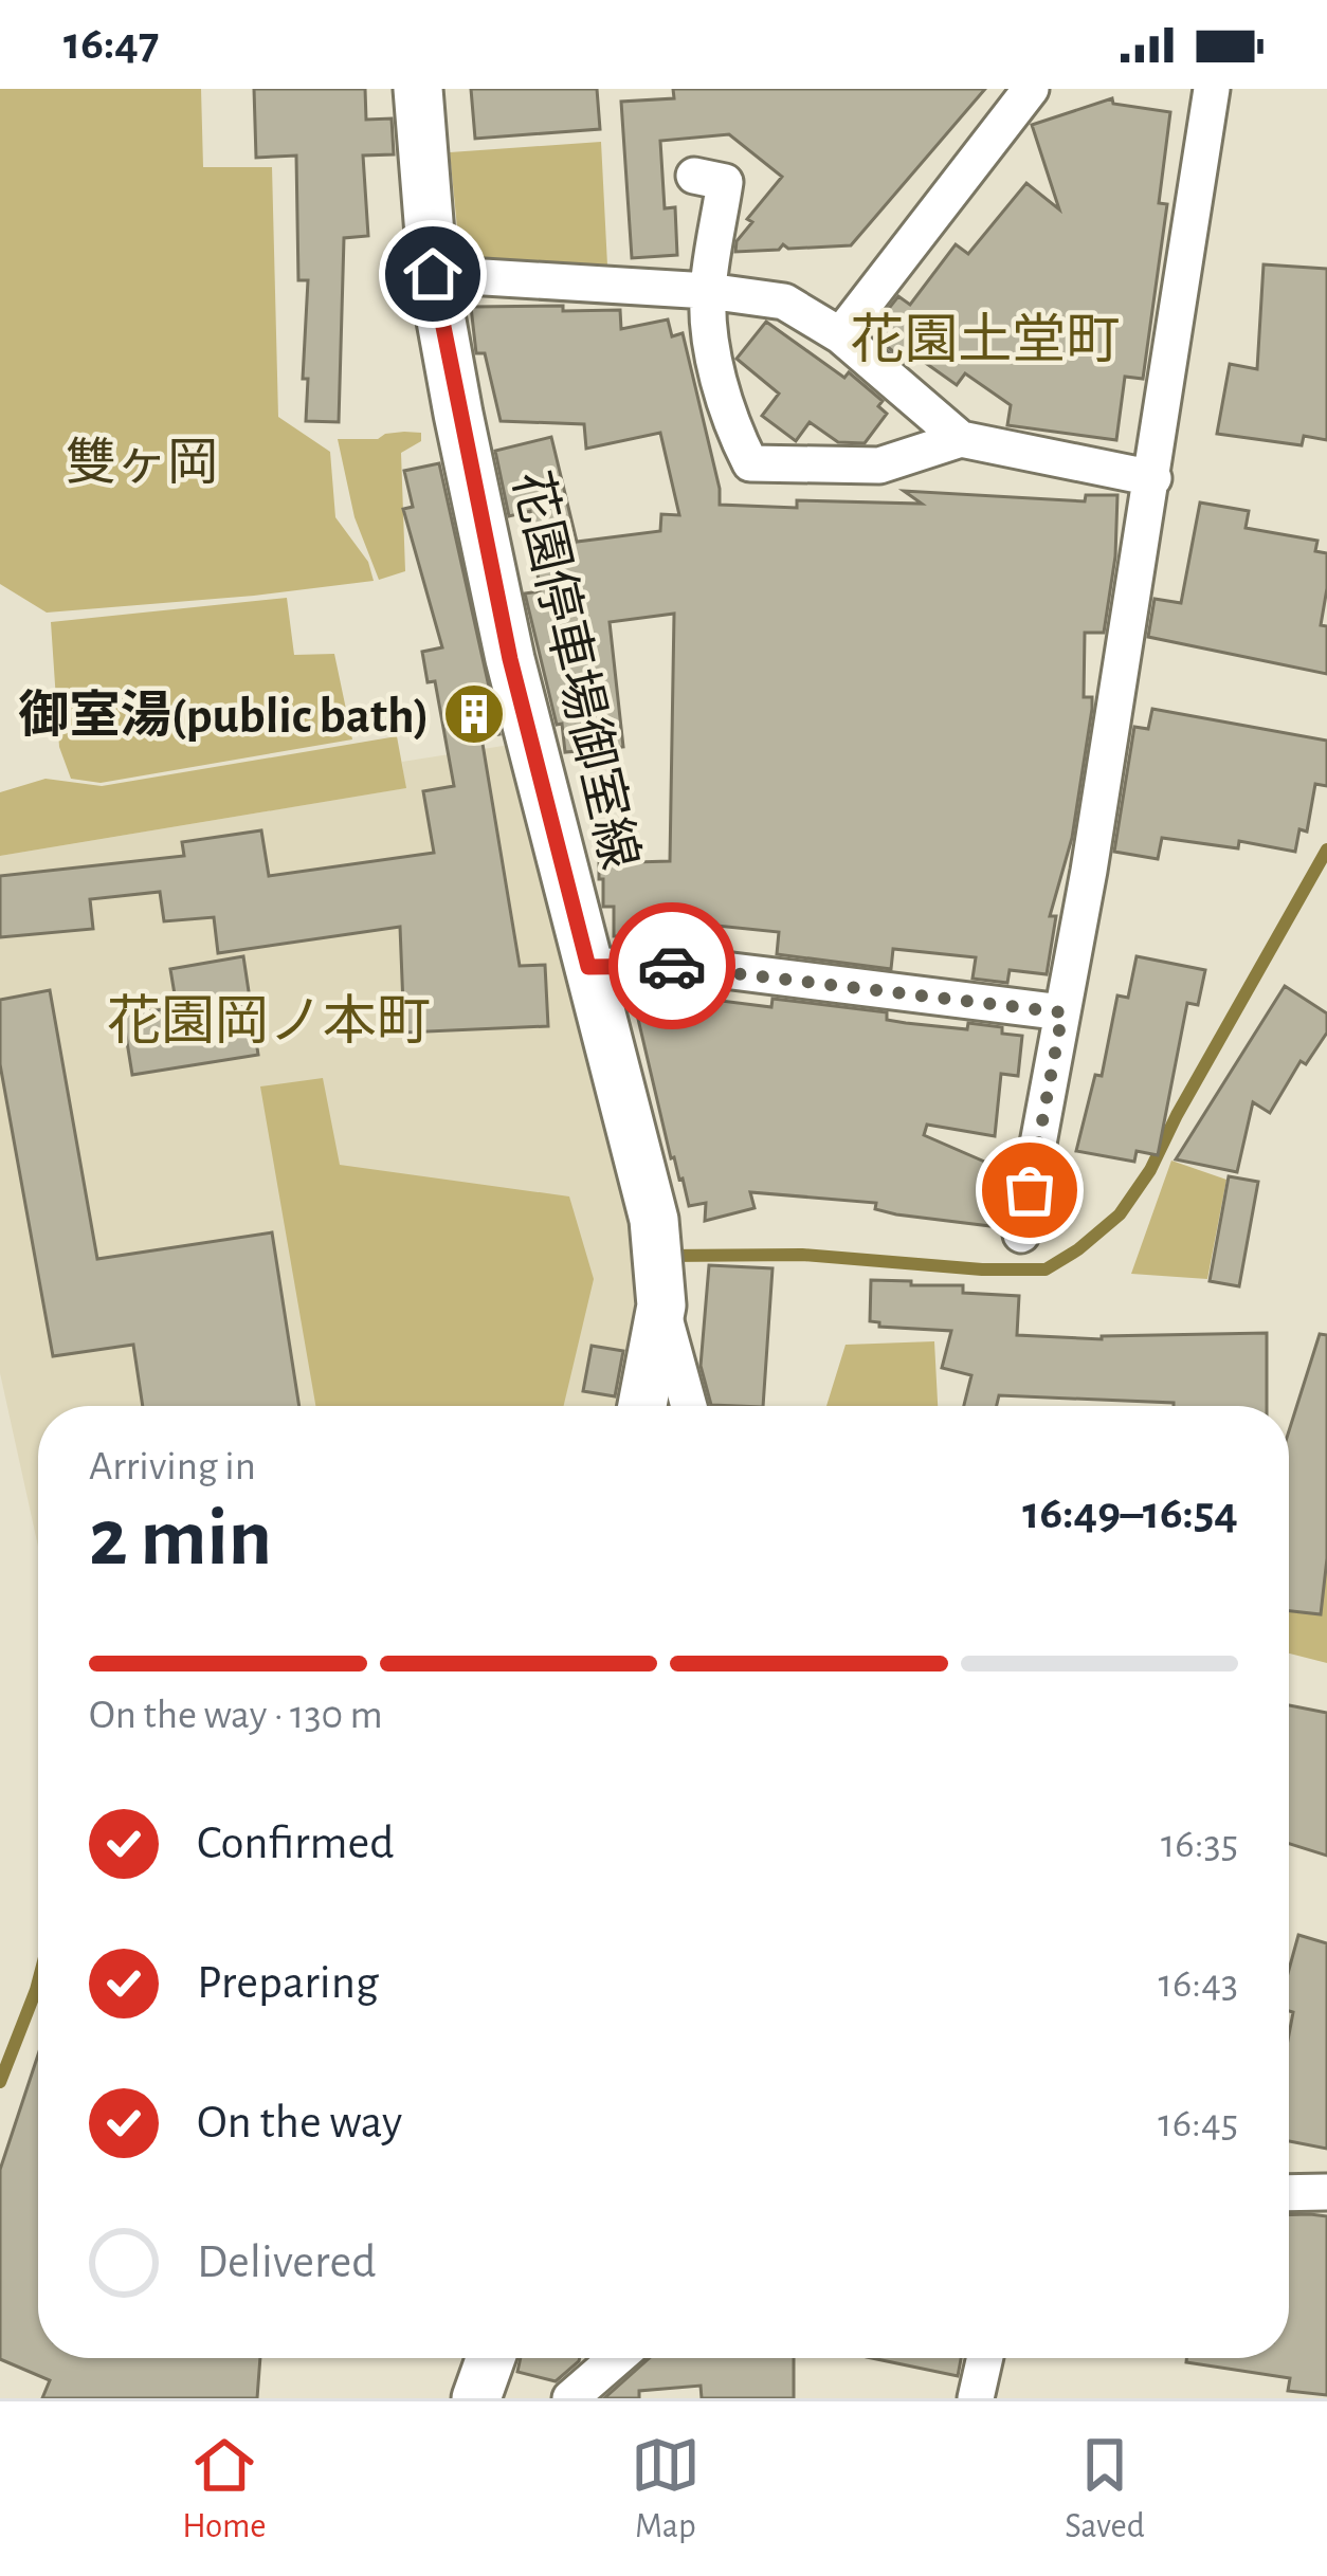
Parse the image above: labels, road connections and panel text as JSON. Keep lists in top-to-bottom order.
{
  "streets": {
    "main road": ["花園停車場御室線"]
  },
  "districts": ["花園土堂町", "花園岡ノ本町"],
  "parks": ["雙ヶ岡"],
  "places": {
    "building": ["御室湯(public bath)"]
  },
  "page": {
    "status": "16:47",
    "heading": ["2 min", "Arriving in", "16:49–16:54"],
    "bar": "On the way · 130 m",
    "list": [
      ["Confirmed", "16:35"],
      ["Preparing", "16:43"],
      ["On the way", "16:45"],
      "Delivered"
    ],
    "tabs": ["Home", "Map", "Saved"]
  }
}
